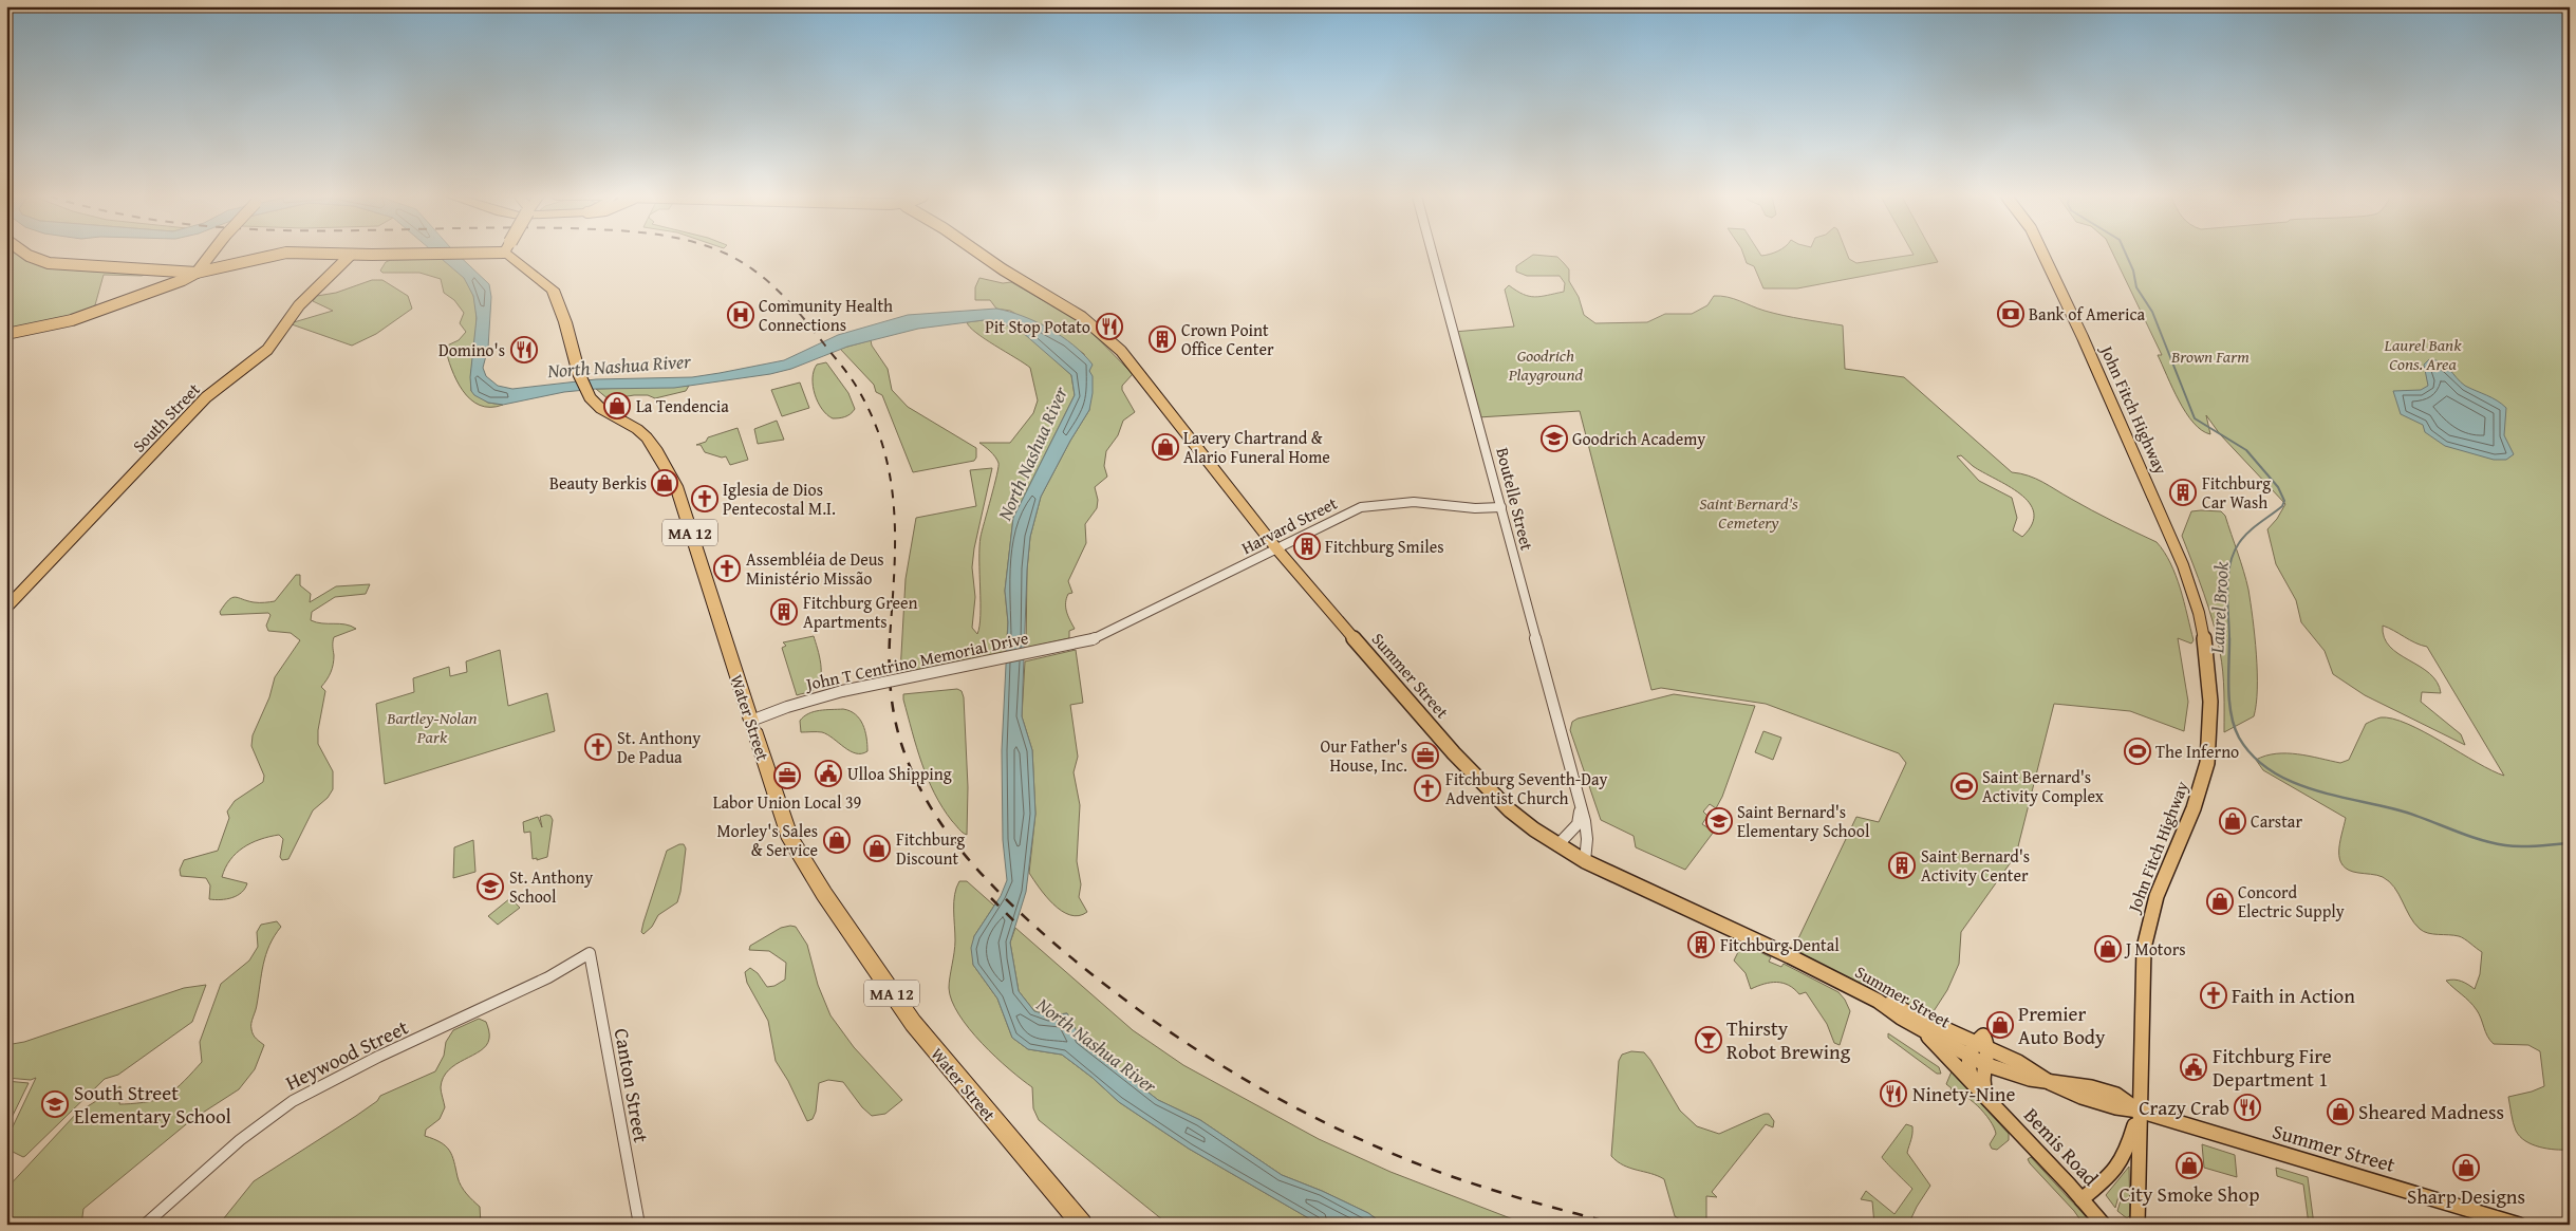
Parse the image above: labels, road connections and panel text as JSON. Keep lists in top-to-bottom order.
{
  "streets": {
    "highway": ["MA 12", "Water Street"],
    "main road": [
      "John Fitch Highway",
      "South Street",
      "Summer Street",
      "Bemis Road"
    ],
    "street": [
      "Boutelle Street",
      "Harvard Street",
      "John T Centrino Memorial Drive",
      "Heywood Street",
      "Canton Street"
    ]
  },
  "crossings": [
    ["John Fitch Highway", "Summer Street"],
    ["John Fitch Highway", "Bemis Road"],
    ["Boutelle Street", "Harvard Street"],
    ["Boutelle Street", "Summer Street"],
    ["Harvard Street", "John T Centrino Memorial Drive"],
    ["Harvard Street", "Summer Street"],
    ["John T Centrino Memorial Drive", "Water Street"],
    ["Summer Street", "Bemis Road"],
    ["Heywood Street", "Canton Street"]
  ],
  "water": ["North Nashua River", "Laurel Brook"],
  "parks": [
    "Laurel Bank Cons. Area",
    "Goodrich Playground",
    "Brown Farm",
    "Saint Bernard's Cemetery",
    "Bartley-Nolan Park"
  ],
  "places": {
    "bank": ["Bank of America"],
    "hospital": ["Community Health Connections"],
    "restaurant": [
      "Pit Stop Potato",
      "Domino's",
      "Ninety-Nine",
      "Crazy Crab"
    ],
    "building": [
      "Crown Point Office Center",
      "Fitchburg Car Wash",
      "Fitchburg Smiles",
      "Fitchburg Green Apartments",
      "Saint Bernard's Activity Center",
      "Fitchburg Dental"
    ],
    "shop": [
      "La Tendencia",
      "Lavery Chartrand & Alario Funeral Home",
      "Beauty Berkis",
      "Carstar",
      "Morley's Sales & Service",
      "Fitchburg Discount",
      "Concord Electric Supply",
      "J Motors",
      "Premier Auto Body",
      "Sheared Madness",
      "City Smoke Shop",
      "Sharp Designs"
    ],
    "school or university": [
      "Goodrich Academy",
      "Saint Bernard's Elementary School",
      "St. Anthony School",
      "South Street Elementary School"
    ],
    "church": [
      "Iglesia de Dios Pentecostal M.I.",
      "Assembléia de Deus Ministério Missão",
      "St. Anthony De Padua",
      "Fitchburg Seventh-Day Adventist Church",
      "Faith in Action"
    ],
    "sports": ["The Inferno", "Saint Bernard's Activity Complex"],
    "office": ["Our Father's House, Inc.", "Labor Union Local 39"],
    "public building": ["Ulloa Shipping", "Fitchburg Fire Department 1"],
    "bar": ["Thirsty Robot Brewing"]
  }
}
